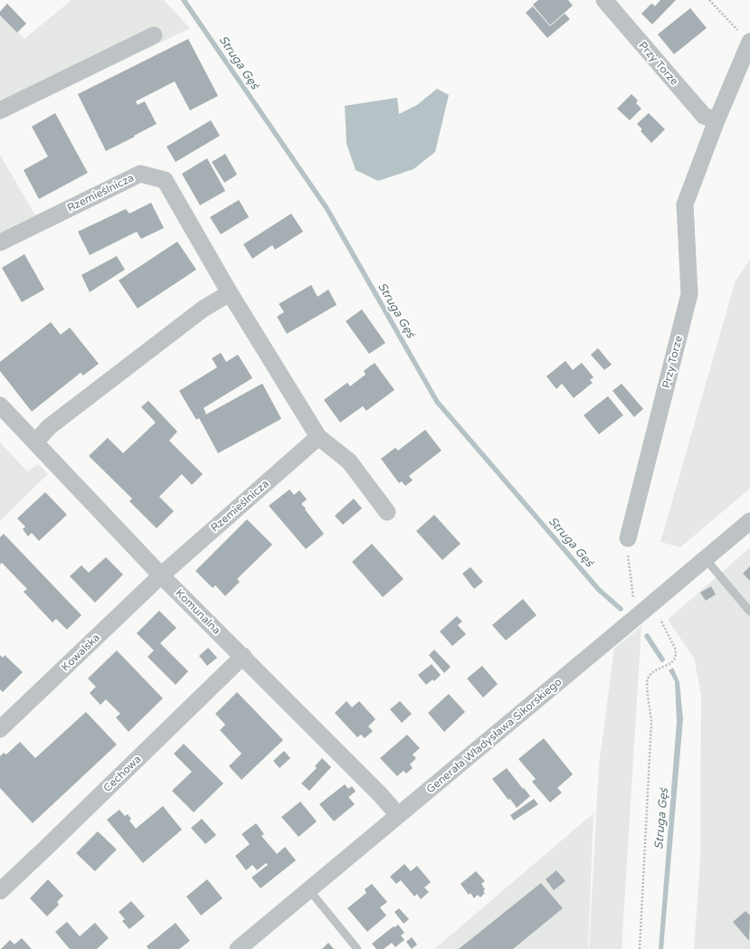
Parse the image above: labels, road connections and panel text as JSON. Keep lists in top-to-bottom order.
{
  "streets": {
    "street": [
      "Przy Torze",
      "Rzemieślnicza",
      "Komunalna",
      "Kowalska",
      "Generała Władysława Sikorskiego",
      "Cechowa"
    ]
  },
  "crossings": [
    ["Rzemieślnicza", "Komunalna"],
    ["Rzemieślnicza", "Kowalska"],
    ["Komunalna", "Kowalska"],
    ["Komunalna", "Generała Władysława Sikorskiego"],
    ["Komunalna", "Cechowa"]
  ],
  "water": ["Struga Gęś"]
}
